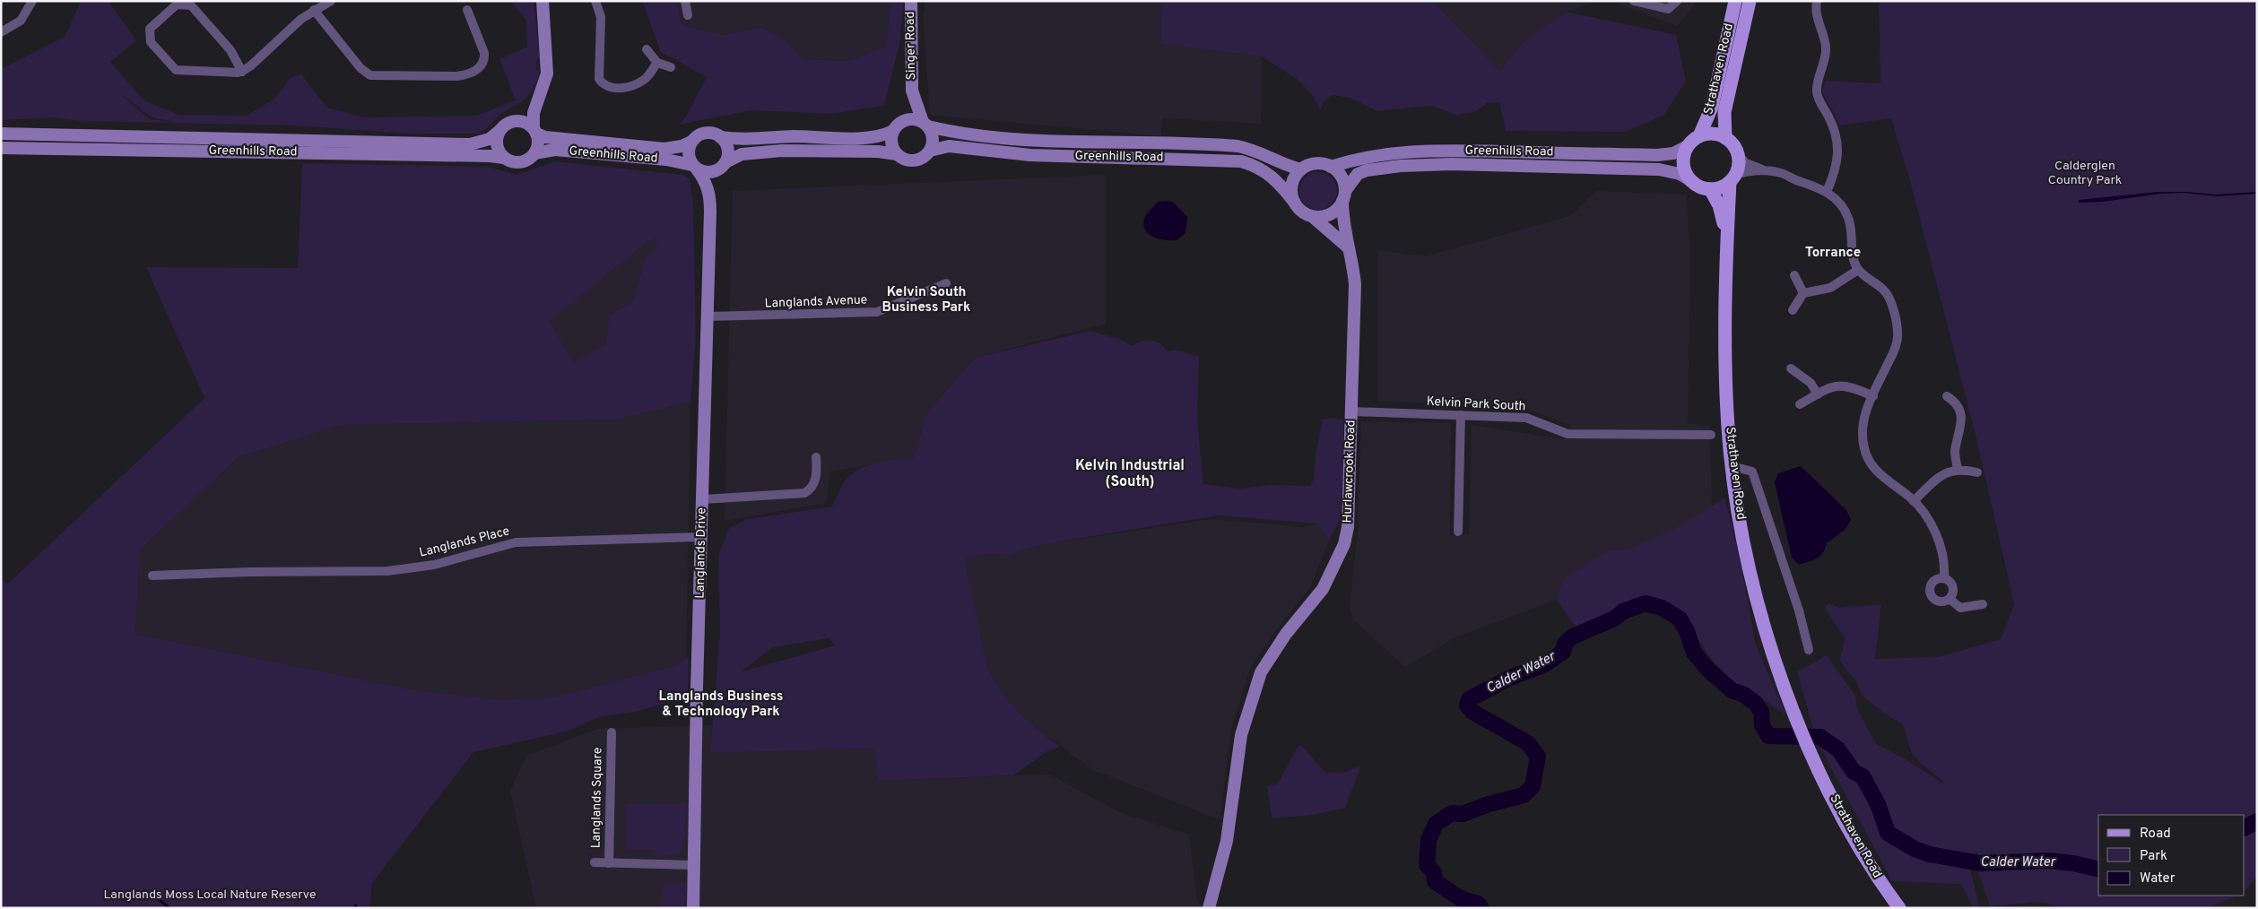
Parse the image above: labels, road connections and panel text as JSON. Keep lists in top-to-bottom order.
{
  "streets": {
    "main road": ["Strathaven Road"],
    "street": [
      "Singer Road",
      "Greenhills Road",
      "Langlands Avenue",
      "Kelvin Park South",
      "Hurlawcrook Road",
      "Langlands Place",
      "Langlands Drive",
      "Langlands Square"
    ]
  },
  "crossings": [
    ["Singer Road", "Greenhills Road"],
    ["Strathaven Road", "Greenhills Road"],
    ["Greenhills Road", "Hurlawcrook Road"],
    ["Greenhills Road", "Langlands Drive"],
    ["Langlands Avenue", "Langlands Drive"],
    ["Kelvin Park South", "Hurlawcrook Road"],
    ["Langlands Place", "Langlands Drive"],
    ["Langlands Drive", "Langlands Square"]
  ],
  "districts": [
    "Torrance",
    "Kelvin South Business Park",
    "Kelvin Industrial (South)",
    "Langlands Business & Technology Park"
  ],
  "water": ["Calder Water"],
  "parks": ["Calderglen Country Park", "Langlands Moss Local Nature Reserve"],
  "legend": ["Road", "Park", "Water"]
}
